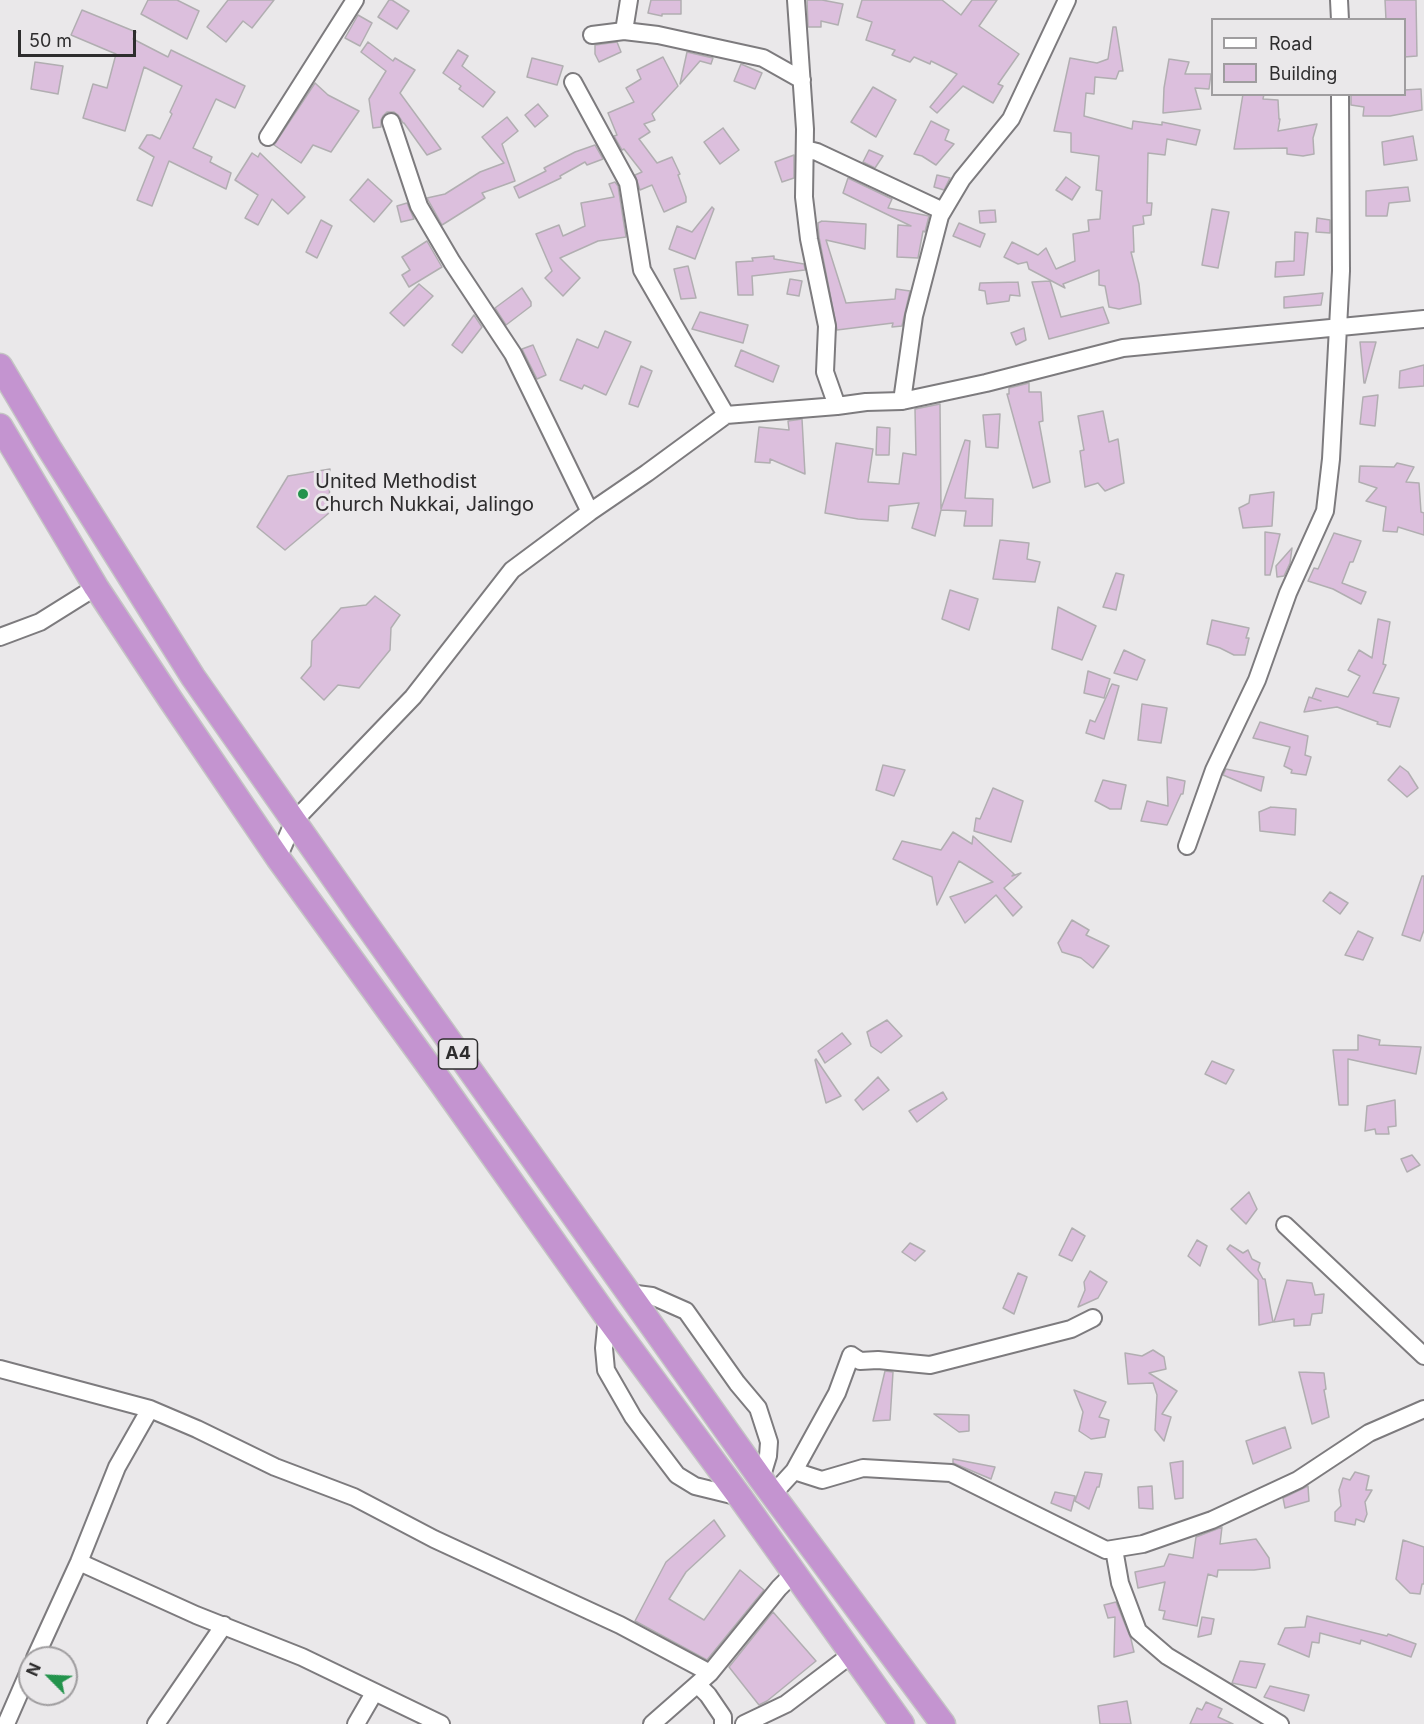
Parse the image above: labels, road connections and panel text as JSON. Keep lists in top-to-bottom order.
{
  "streets": {
    "highway": ["A4"]
  },
  "places": ["United Methodist Church Nukkai, Jalingo"],
  "legend": ["Road", "Building"],
  "scale_bar": "50 m",
  "north": "top left"
}
